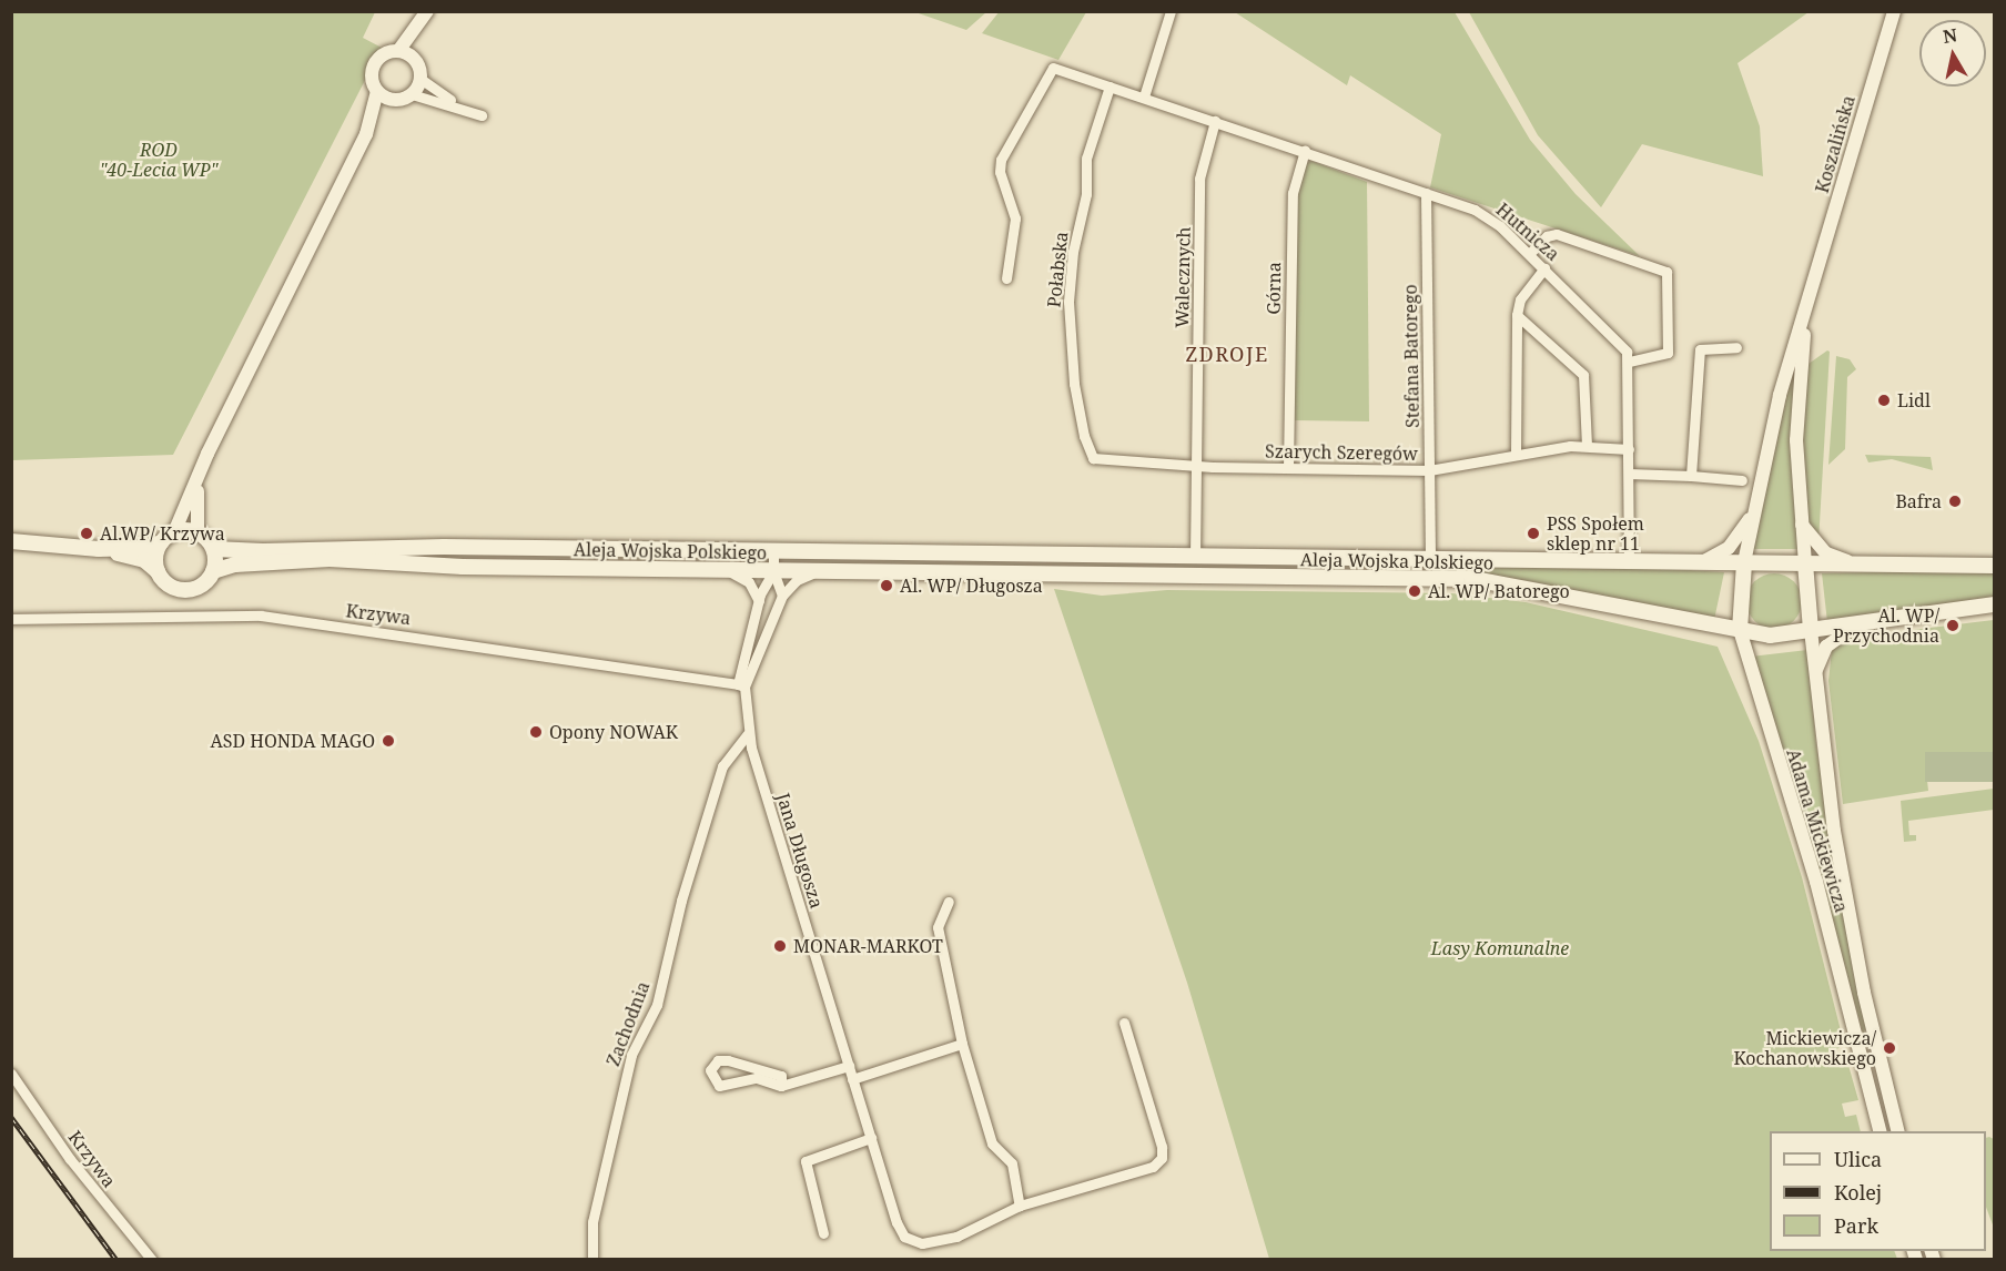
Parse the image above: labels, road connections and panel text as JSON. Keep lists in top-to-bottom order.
{
  "streets": {
    "main road": ["Aleja Wojska Polskiego"],
    "street": [
      "Koszalińska",
      "Hutnicza",
      "Połabska",
      "Walecznych",
      "Górna",
      "Stefana Batorego",
      "Szarych Szeregów",
      "Krzywa",
      "Adama Mickiewicza",
      "Jana Długosza",
      "Zachodnia"
    ]
  },
  "crossings": [
    ["Koszalińska", "Aleja Wojska Polskiego"],
    ["Hutnicza", "Połabska"],
    ["Hutnicza", "Walecznych"],
    ["Hutnicza", "Górna"],
    ["Hutnicza", "Stefana Batorego"],
    ["Połabska", "Szarych Szeregów"],
    ["Walecznych", "Szarych Szeregów"],
    ["Walecznych", "Aleja Wojska Polskiego"],
    ["Górna", "Szarych Szeregów"],
    ["Stefana Batorego", "Szarych Szeregów"],
    ["Stefana Batorego", "Aleja Wojska Polskiego"],
    ["Aleja Wojska Polskiego", "Adama Mickiewicza"],
    ["Krzywa", "Jana Długosza"],
    ["Jana Długosza", "Zachodnia"]
  ],
  "districts": ["ZDROJE"],
  "parks": ["ROD \"40-Lecia WP\"", "Lasy Komunalne"],
  "places": [
    "Lidl",
    "Bafra",
    "Al.WP/ Krzywa",
    "PSS Społem sklep nr 11",
    "Al. WP/ Długosza",
    "Al. WP/ Batorego",
    "Al. WP/ Przychodnia",
    "Opony NOWAK",
    "ASD HONDA MAGO",
    "MONAR-MARKOT",
    "Mickiewicza/ Kochanowskiego"
  ],
  "legend": ["Ulica", "Kolej", "Park"],
  "north": "top"
}
